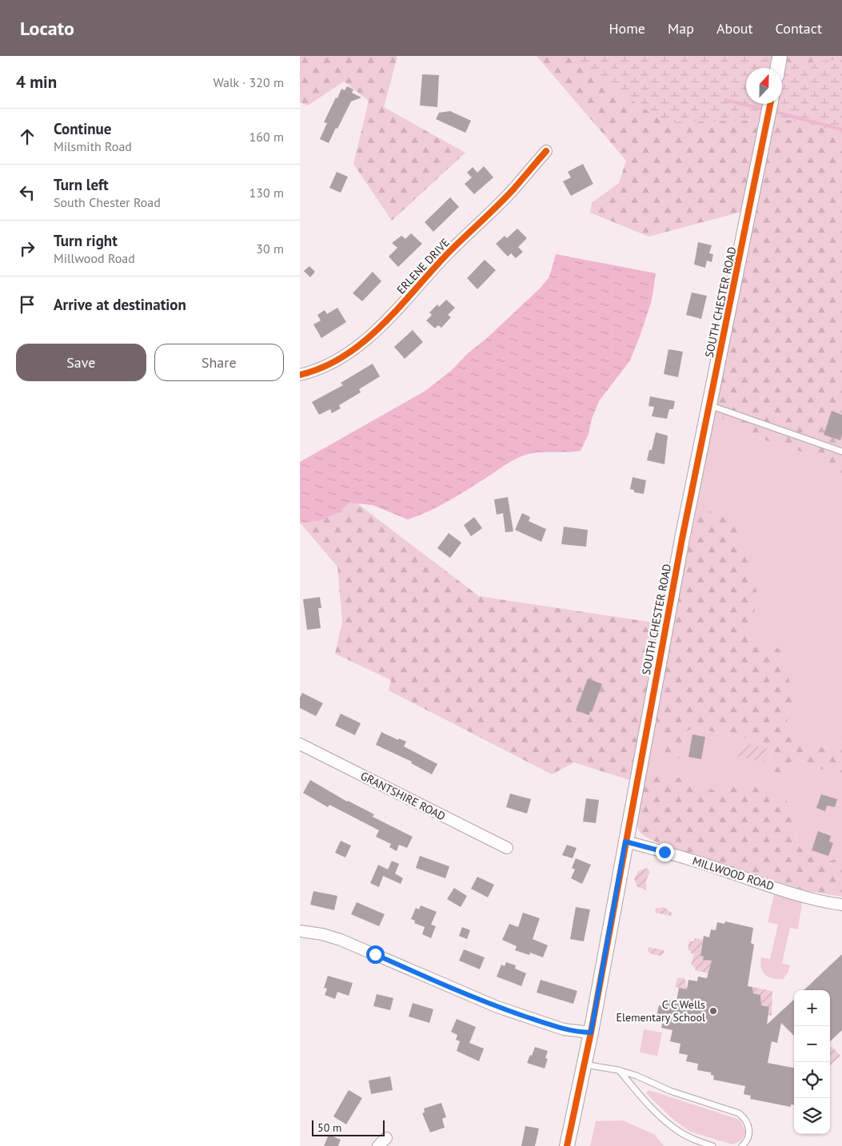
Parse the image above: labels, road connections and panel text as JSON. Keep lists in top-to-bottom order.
{
  "streets": {
    "street": [
      "ERLENE DRIVE",
      "SOUTH CHESTER ROAD",
      "GRANTSHIRE ROAD",
      "MILLWOOD ROAD"
    ]
  },
  "crossings": [
    ["SOUTH CHESTER ROAD", "MILLWOOD ROAD"]
  ],
  "places": ["C C Wells Elementary School"],
  "scale_bar": "50 m",
  "north": "top",
  "page": {
    "header": "Locato",
    "nav": [
      "Home",
      "Map",
      "About",
      "Contact"
    ],
    "heading": ["4 min", "Walk · 320 m"],
    "list": [
      ["Continue", "Milsmith Road", "160 m"],
      ["Turn left", "South Chester Road", "130 m"],
      ["Turn right", "Millwood Road", "30 m"],
      "Arrive at destination"
    ],
    "buttons": ["Save", "Share"],
    "map_buttons": ["+", "−"],
    "scale": "50 m"
  }
}
